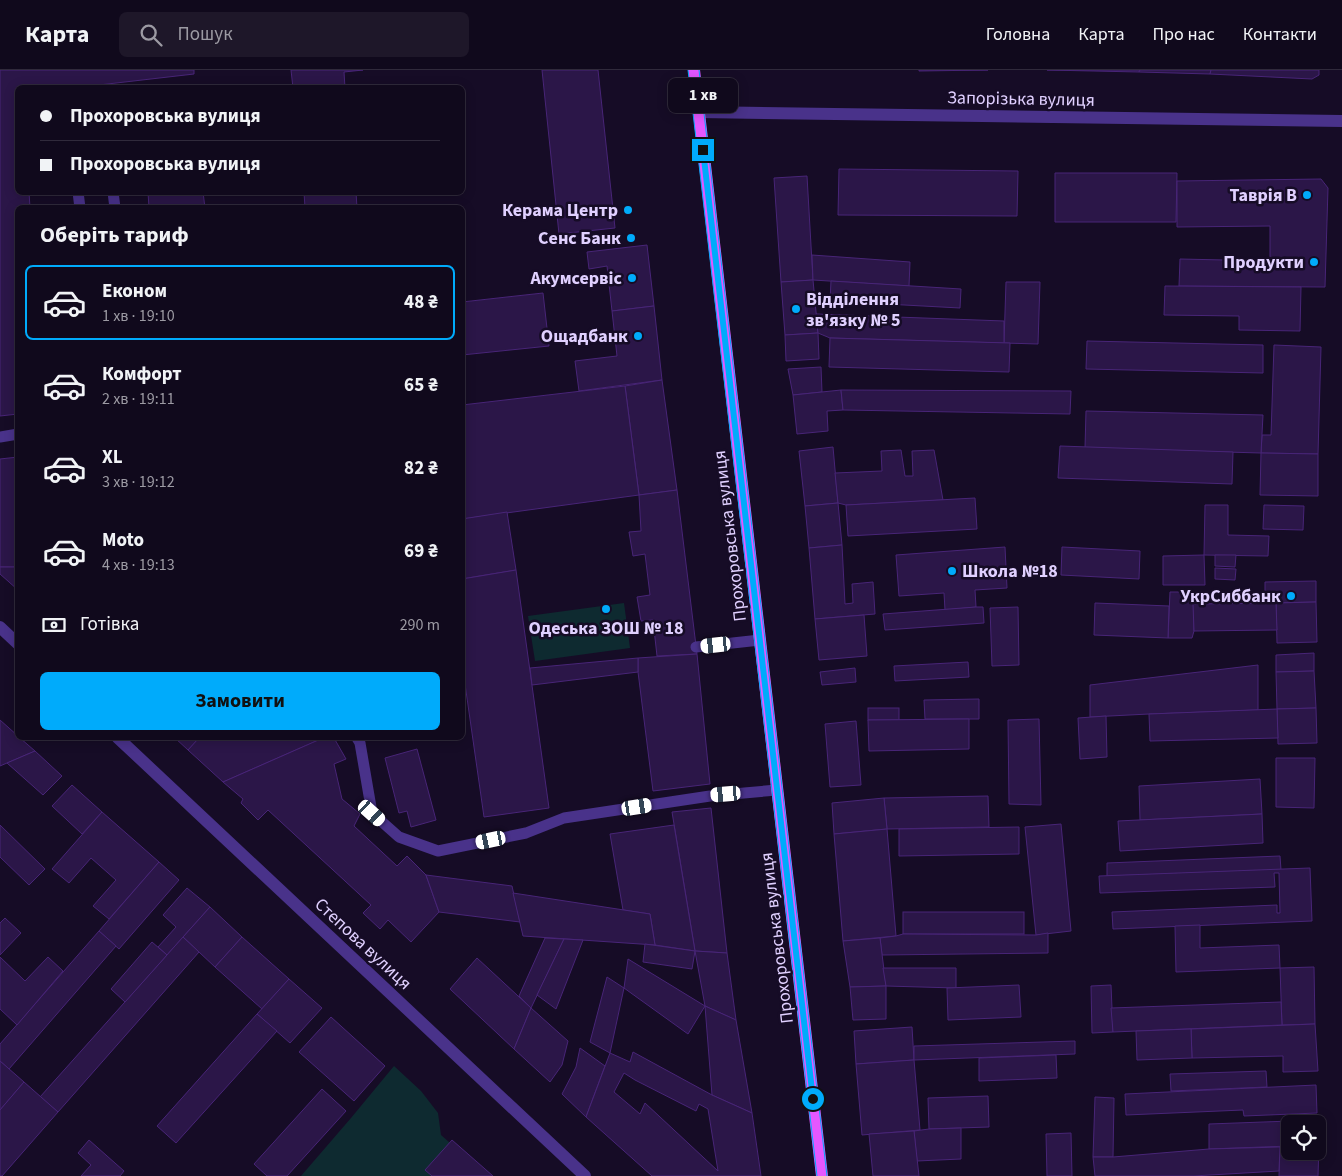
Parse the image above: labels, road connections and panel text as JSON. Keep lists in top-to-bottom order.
{
  "streets": {
    "main road": ["Прохоровська вулиця"],
    "street": ["Запорізька вулиця", "Степова вулиця"]
  },
  "crossings": [
    ["Запорізька вулиця", "Прохоровська вулиця"]
  ],
  "places": [
    "Таврія В",
    "Керама Центр",
    "Сенс Банк",
    "Продукти",
    "Акумсервіс",
    "Відділення зв'язку № 5",
    "Ощадбанк",
    "Школа №18",
    "УкрСиббанк",
    "Одеська ЗОШ № 18"
  ],
  "page": {
    "header": "Карта",
    "search": "Пошук",
    "nav": [
      "Головна",
      "Карта",
      "Про нас",
      "Контакти"
    ],
    "bubble": "1 хв",
    "banner": ["Прохоровська вулиця", "Прохоровська вулиця"],
    "heading": "Оберіть тариф",
    "list": [
      {
        "name": "Економ",
        "note": "1 хв · 19:10",
        "value": "48 ₴"
      },
      {
        "name": "Комфорт",
        "note": "2 хв · 19:11",
        "value": "65 ₴"
      },
      {
        "name": "XL",
        "note": "3 хв · 19:12",
        "value": "82 ₴"
      },
      {
        "name": "Moto",
        "note": "4 хв · 19:13",
        "value": "69 ₴"
      }
    ],
    "pay": ["Готівка", "290 m"],
    "buttons": "Замовити"
  }
}
